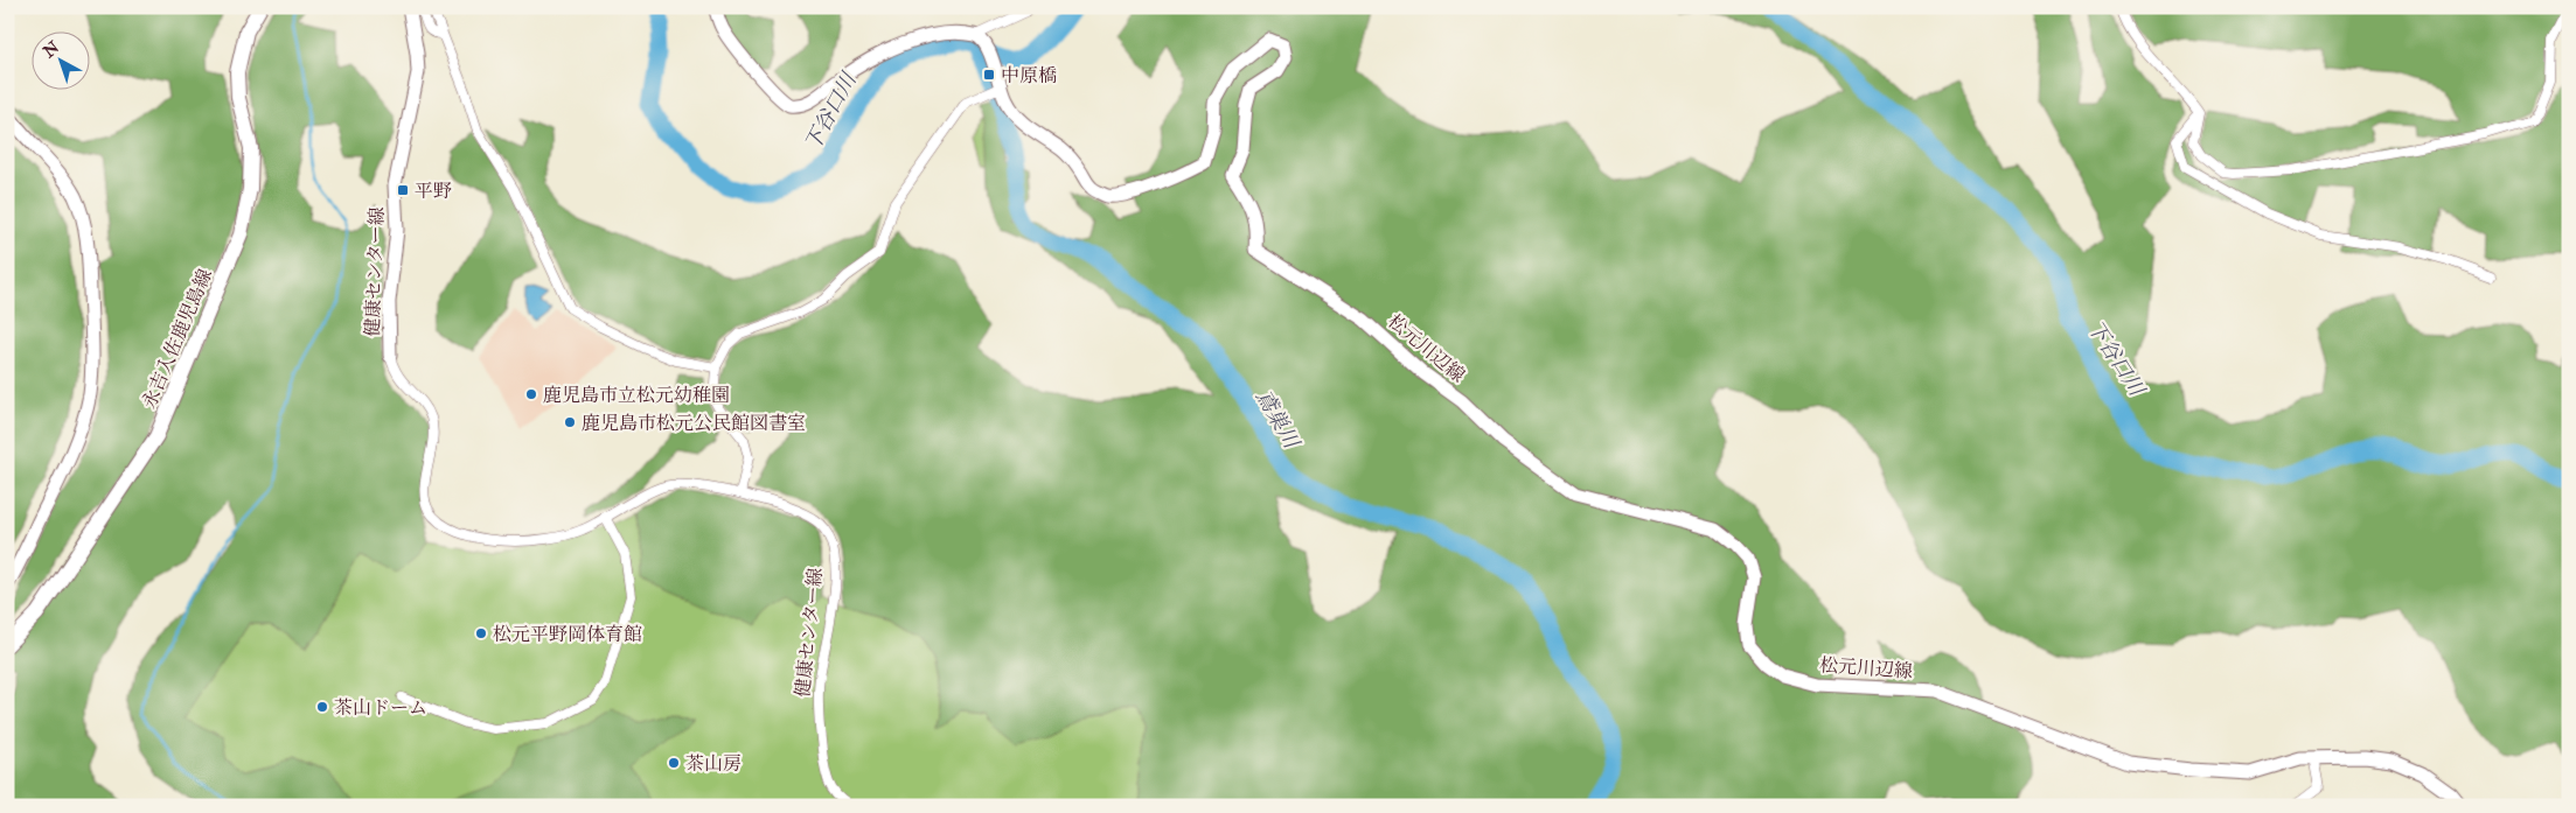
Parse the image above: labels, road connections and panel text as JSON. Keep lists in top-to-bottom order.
{
  "streets": {
    "main road": ["健康センター線", "永吉入佐鹿児島線", "松元川辺線"]
  },
  "water": ["下谷口川", "鳶巣川"],
  "places": {
    "transit": ["中原橋", "平野"],
    "other": [
      "鹿児島市立松元幼稚園",
      "鹿児島市松元公民館図書室",
      "松元平野岡体育館",
      "茶山ドーム",
      "茶山房"
    ]
  },
  "north": "top left"
}
